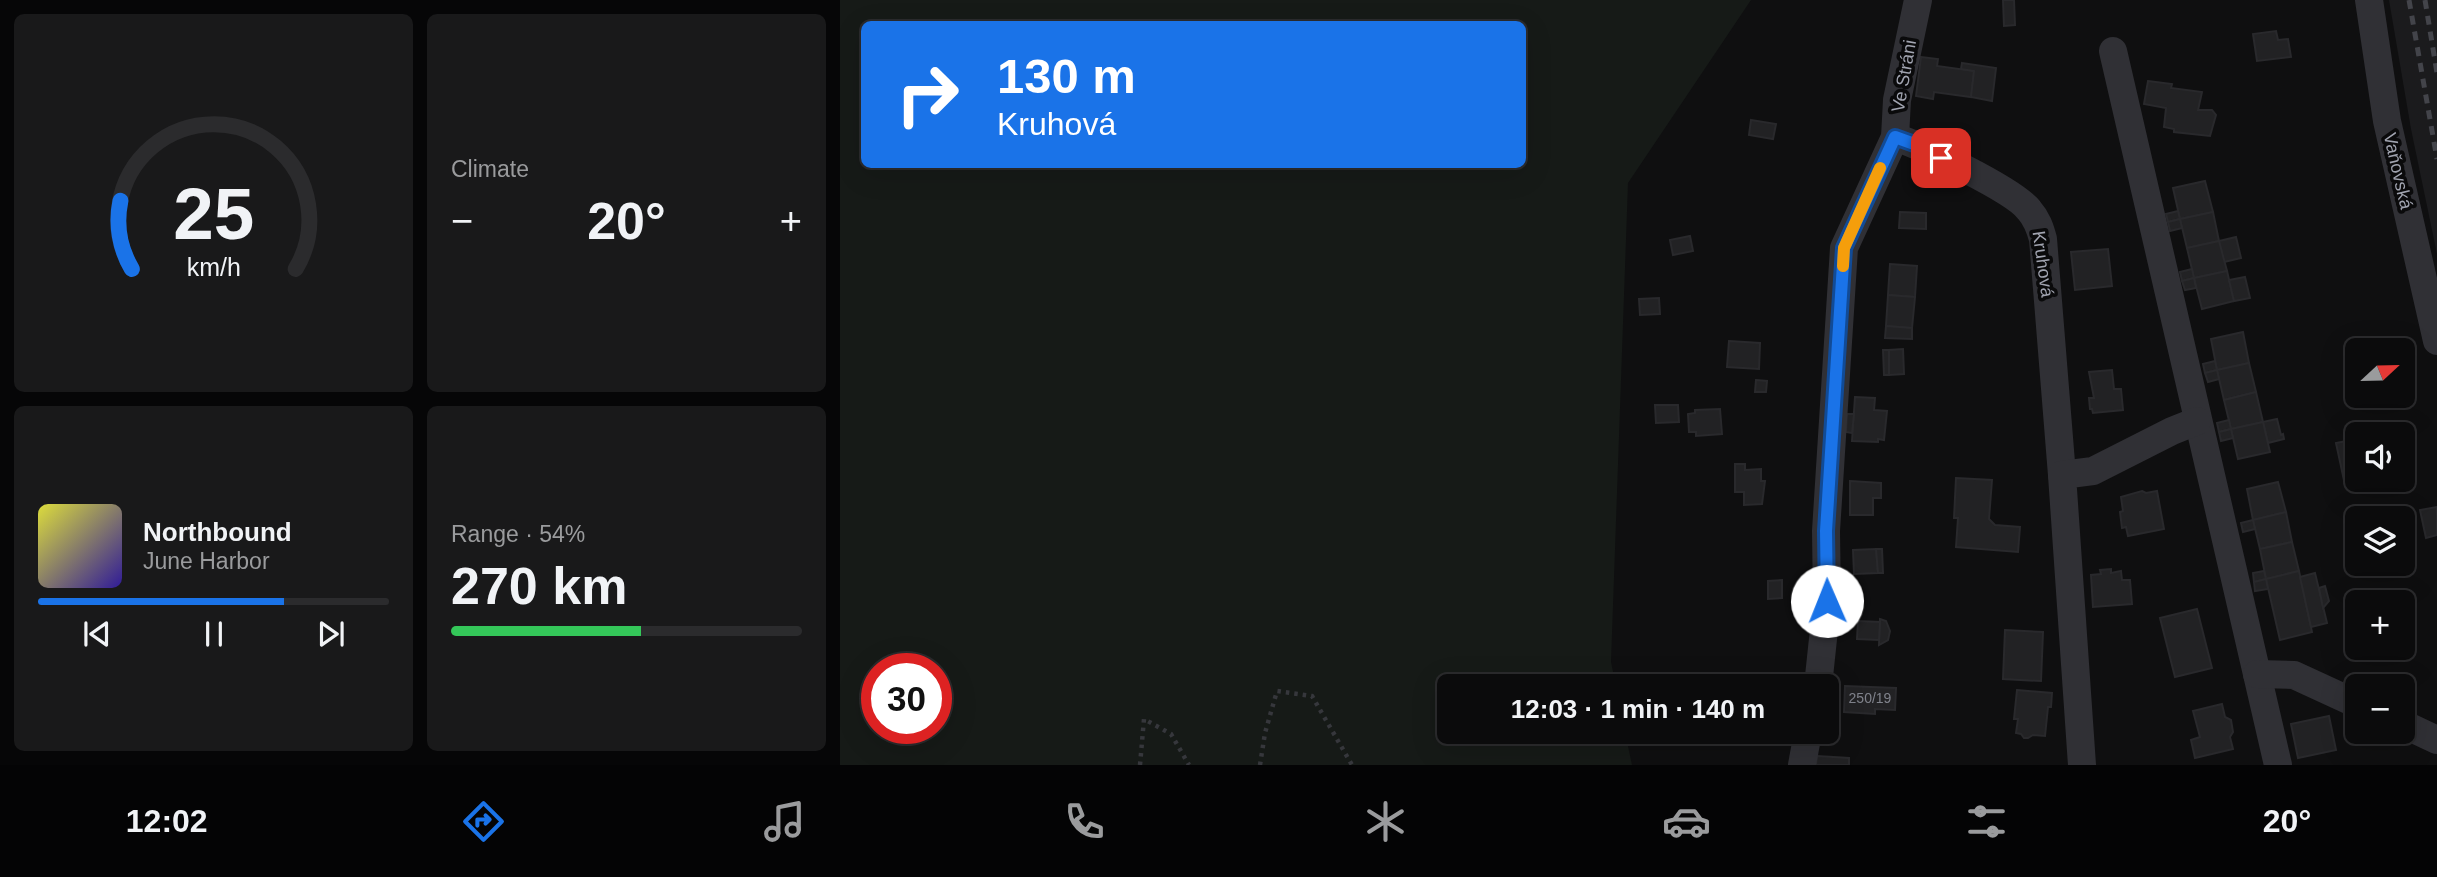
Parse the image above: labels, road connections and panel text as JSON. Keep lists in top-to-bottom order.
{
  "streets": {
    "street": ["Ve Stráni", "Vaňovská", "Kruhová"]
  },
  "crossings": [
    ["Ve Stráni", "Kruhová"]
  ],
  "house_numbers": ["250/19"],
  "north": "right",
  "page": {
    "tile": [
      "Climate",
      ["Range · 54%", "270 km"]
    ],
    "turn": ["130 m", "Kruhová"],
    "heat": ["−", "20°", "+"],
    "map_buttons": ["+", "−"],
    "song": ["Northbound", "June Harbor"],
    "limit": "30",
    "trip": "12:03 · 1 min · 140 m",
    "tabs": ["12:02", "20°"],
    "gauge": ["25", "km/h"]
  }
}
